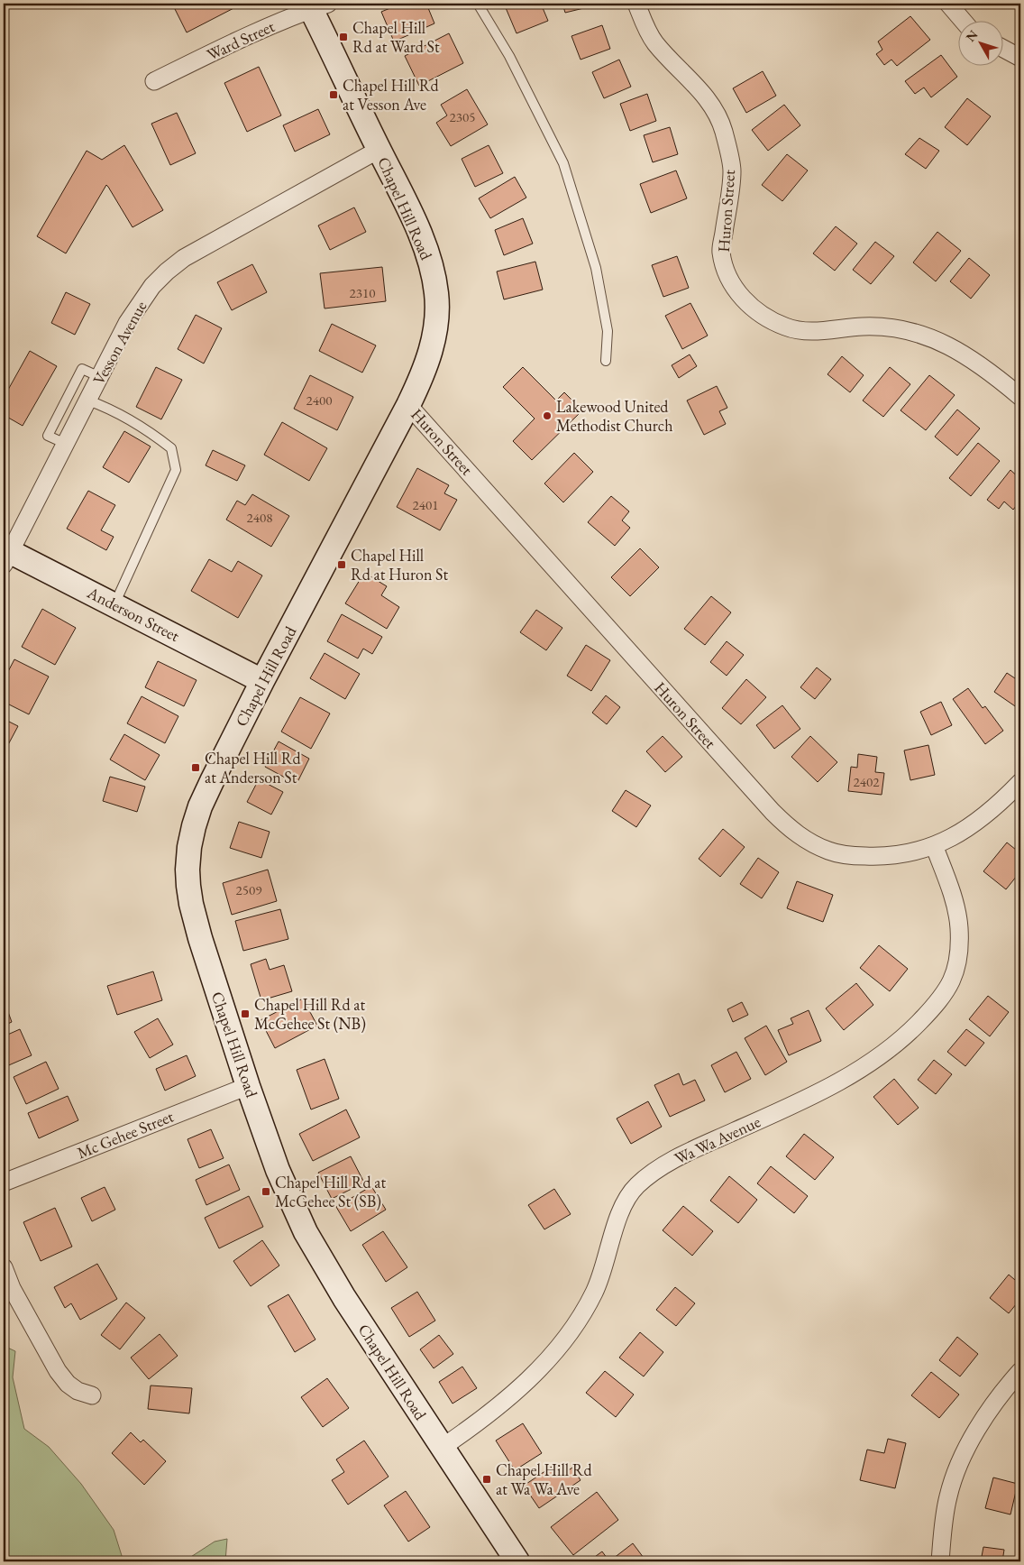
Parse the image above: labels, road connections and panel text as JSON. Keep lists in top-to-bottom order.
{
  "streets": {
    "street": [
      "Ward Street",
      "Chapel Hill Road",
      "Huron Street",
      "Vesson Avenue",
      "Anderson Street",
      "Mc Gehee Street",
      "Wa Wa Avenue"
    ]
  },
  "crossings": [
    ["Ward Street", "Chapel Hill Road"],
    ["Chapel Hill Road", "Huron Street"],
    ["Chapel Hill Road", "Vesson Avenue"],
    ["Chapel Hill Road", "Anderson Street"],
    ["Chapel Hill Road", "Mc Gehee Street"],
    ["Chapel Hill Road", "Wa Wa Avenue"],
    ["Huron Street", "Wa Wa Avenue"],
    ["Vesson Avenue", "Anderson Street"]
  ],
  "places": {
    "transit": [
      "Chapel Hill Rd at Ward St",
      "Chapel Hill Rd at Vesson Ave",
      "Chapel Hill Rd at Huron St",
      "Chapel Hill Rd at Anderson St",
      "Chapel Hill Rd at McGehee St (NB)",
      "Chapel Hill Rd at McGehee St (SB)",
      "Chapel Hill Rd at Wa Wa Ave"
    ],
    "other": ["Lakewood United Methodist Church"]
  },
  "house_numbers": [
    "2305",
    "2310",
    "2400",
    "2401",
    "2408",
    "2402",
    "2509"
  ],
  "north": "top left"
}
